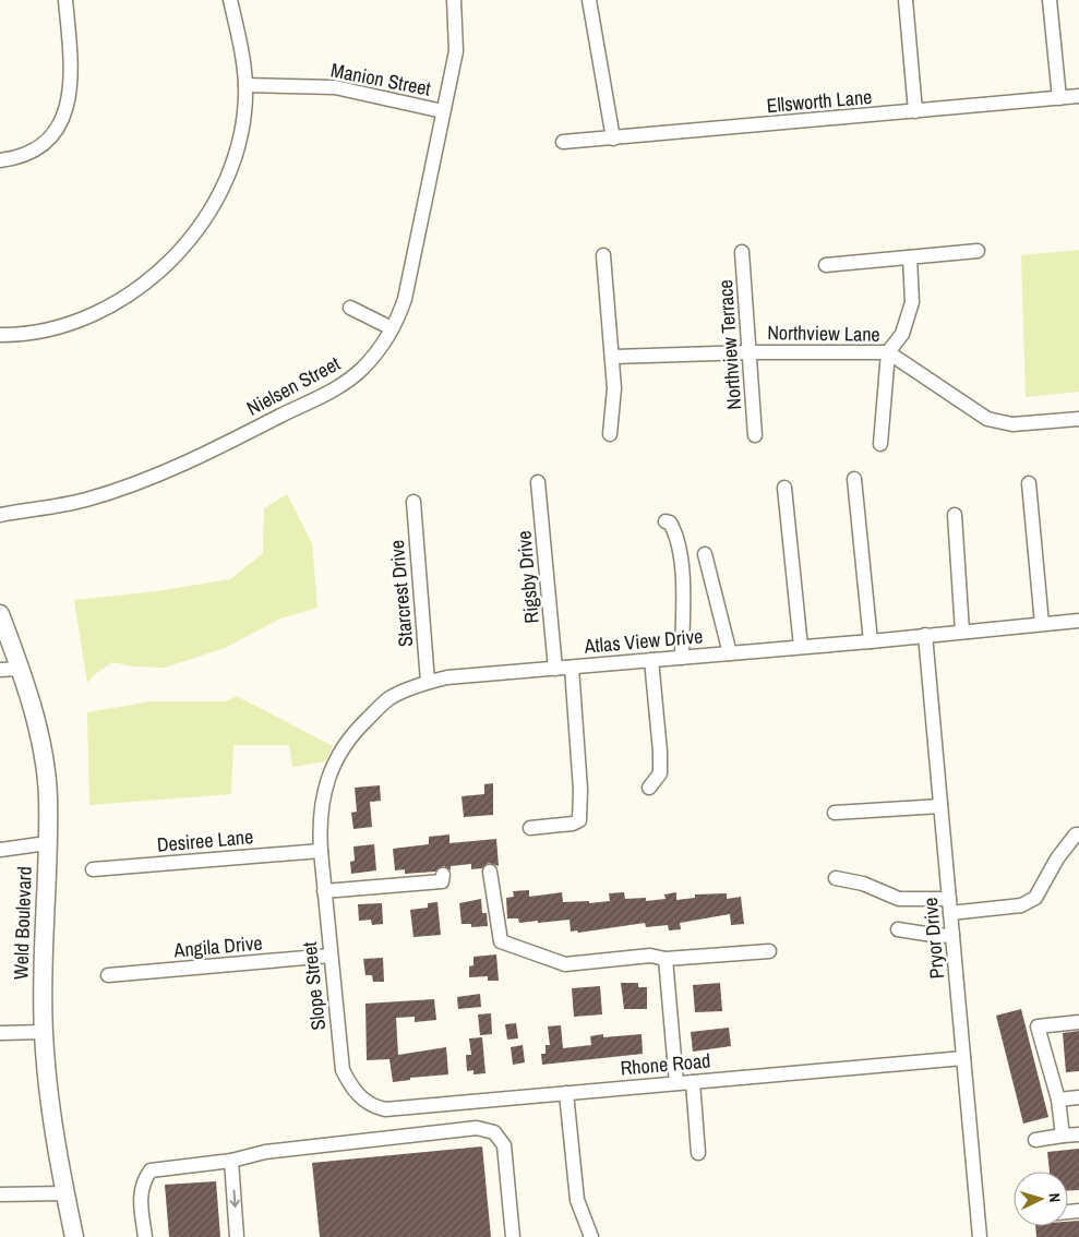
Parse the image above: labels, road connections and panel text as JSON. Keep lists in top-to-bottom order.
{
  "streets": {
    "main road": ["Weld Boulevard"],
    "street": [
      "Manion Street",
      "Ellsworth Lane",
      "Northview Lane",
      "Northview Terrace",
      "Nielsen Street",
      "Rigsby Drive",
      "Starcrest Drive",
      "Atlas View Drive",
      "Desiree Lane",
      "Pryor Drive",
      "Angila Drive",
      "Slope Street",
      "Rhone Road"
    ]
  },
  "crossings": [
    ["Manion Street", "Nielsen Street"],
    ["Northview Lane", "Northview Terrace"],
    ["Rigsby Drive", "Atlas View Drive"],
    ["Starcrest Drive", "Atlas View Drive"],
    ["Atlas View Drive", "Desiree Lane"],
    ["Atlas View Drive", "Pryor Drive"],
    ["Atlas View Drive", "Slope Street"],
    ["Desiree Lane", "Slope Street"],
    ["Pryor Drive", "Rhone Road"],
    ["Angila Drive", "Slope Street"],
    ["Slope Street", "Rhone Road"]
  ],
  "north": "right"
}
